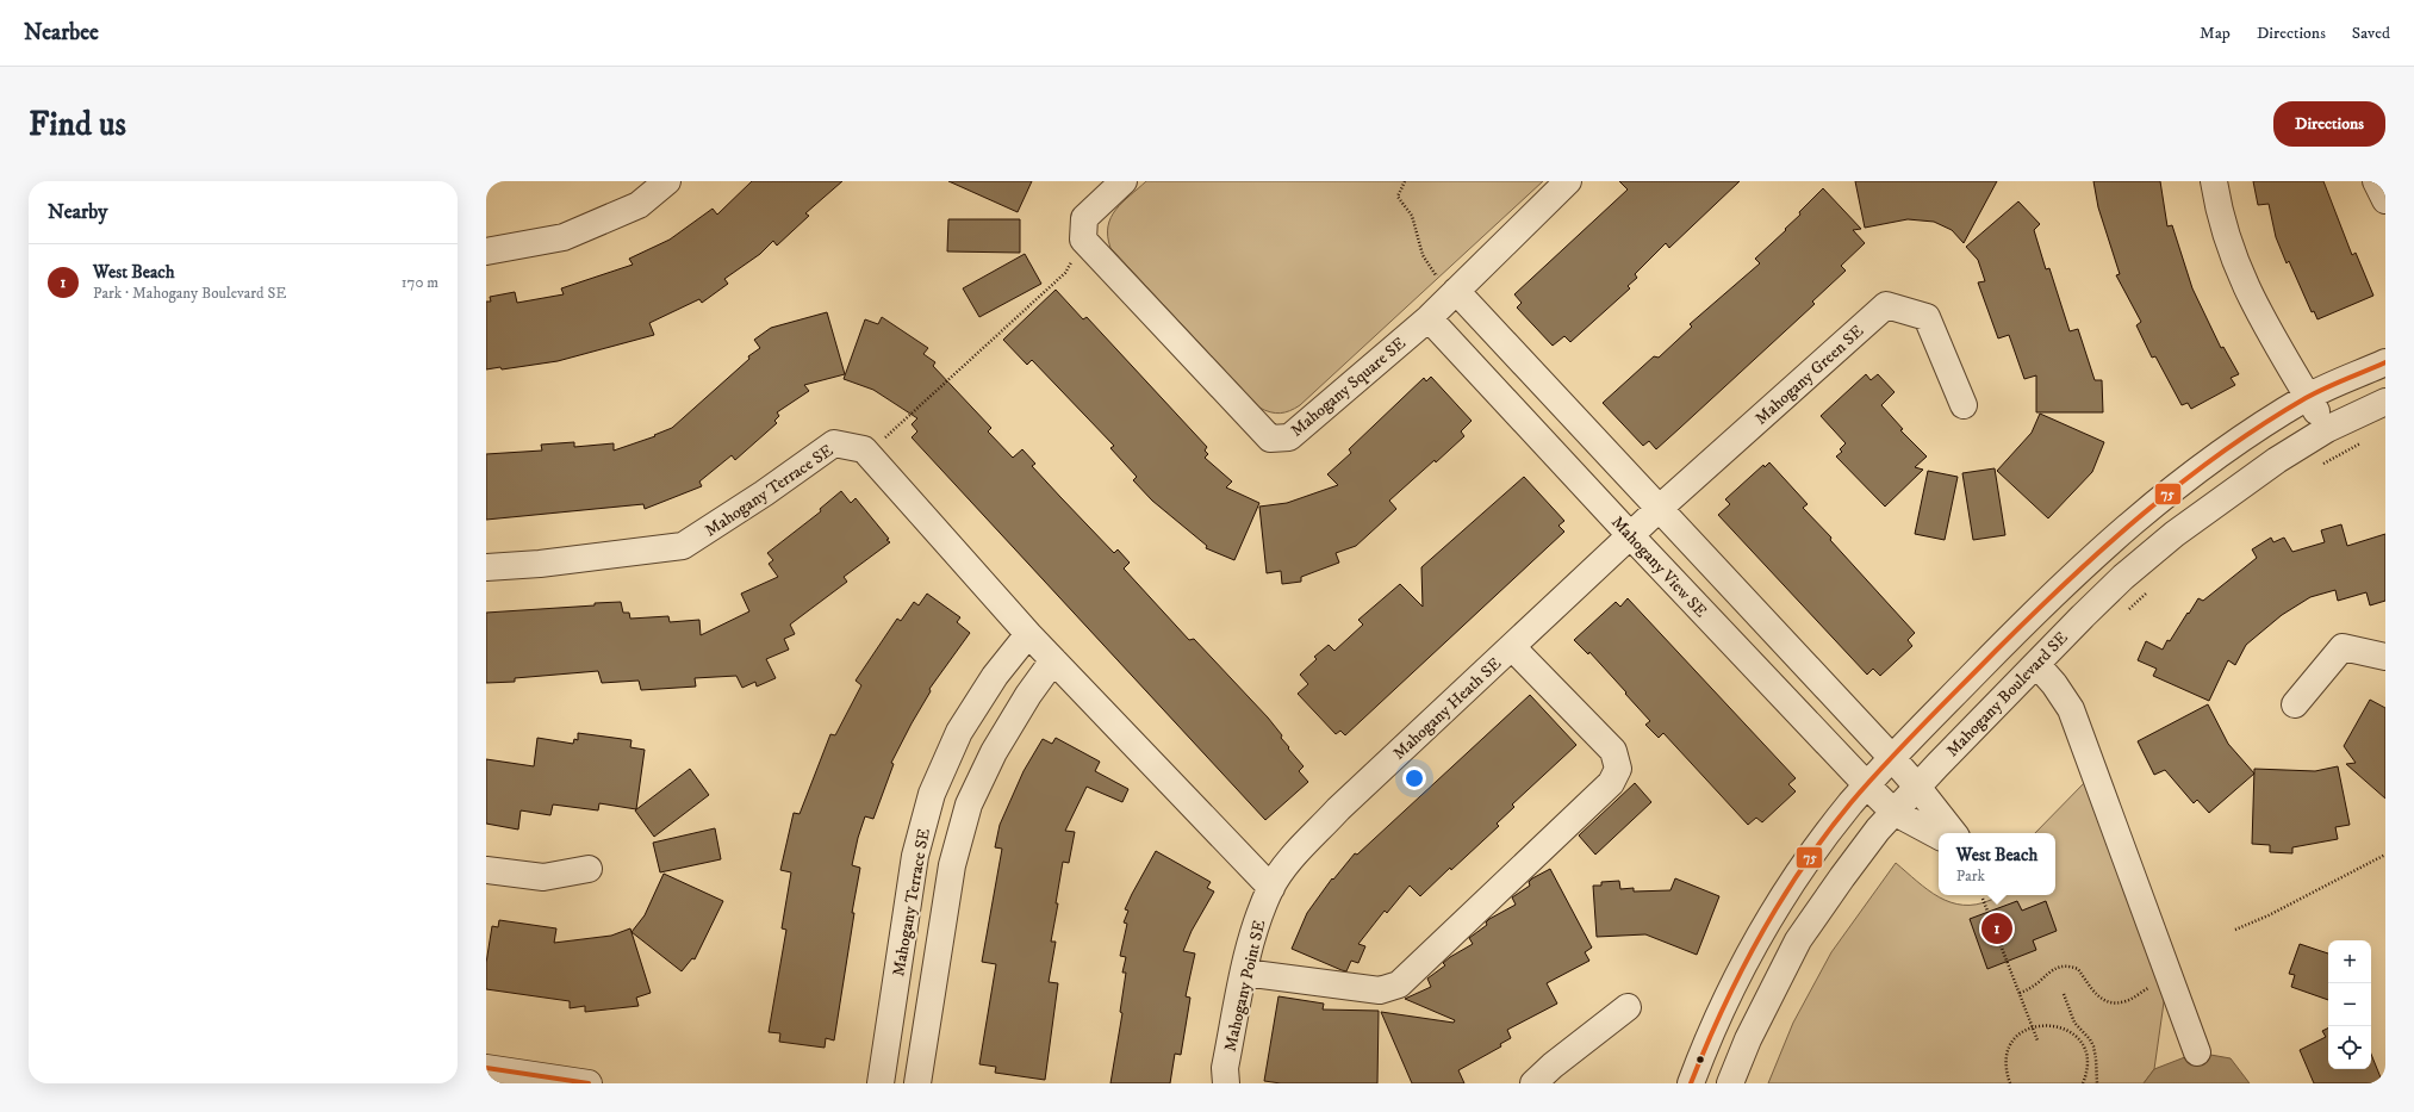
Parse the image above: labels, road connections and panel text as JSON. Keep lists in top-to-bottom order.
{
  "streets": {
    "street": [
      "Mahogany Green SE",
      "Mahogany Square SE",
      "Mahogany Terrace SE",
      "Mahogany View SE",
      "Mahogany Boulevard SE",
      "Mahogany Heath SE",
      "Mahogany Point SE"
    ]
  },
  "crossings": [
    ["Mahogany Green SE", "Mahogany View SE"],
    ["Mahogany Green SE", "Mahogany Heath SE"],
    ["Mahogany Square SE", "Mahogany View SE"],
    ["Mahogany View SE", "Mahogany Boulevard SE"],
    ["Mahogany View SE", "Mahogany Heath SE"],
    ["Mahogany Heath SE", "Mahogany Point SE"]
  ],
  "lines": ["transit line 75"],
  "page": {
    "header": "Nearbee",
    "nav": ["Map", "Directions", "Saved"],
    "buttons": "Directions",
    "title": "Find us",
    "heading": "Nearby",
    "list": [
      {
        "mark": "1",
        "name": "West Beach",
        "note": "Park · Mahogany Boulevard SE",
        "value": "170 m"
      }
    ],
    "popup": ["West Beach", "Park"],
    "pins": "1",
    "map_buttons": ["+", "−"]
  }
}
